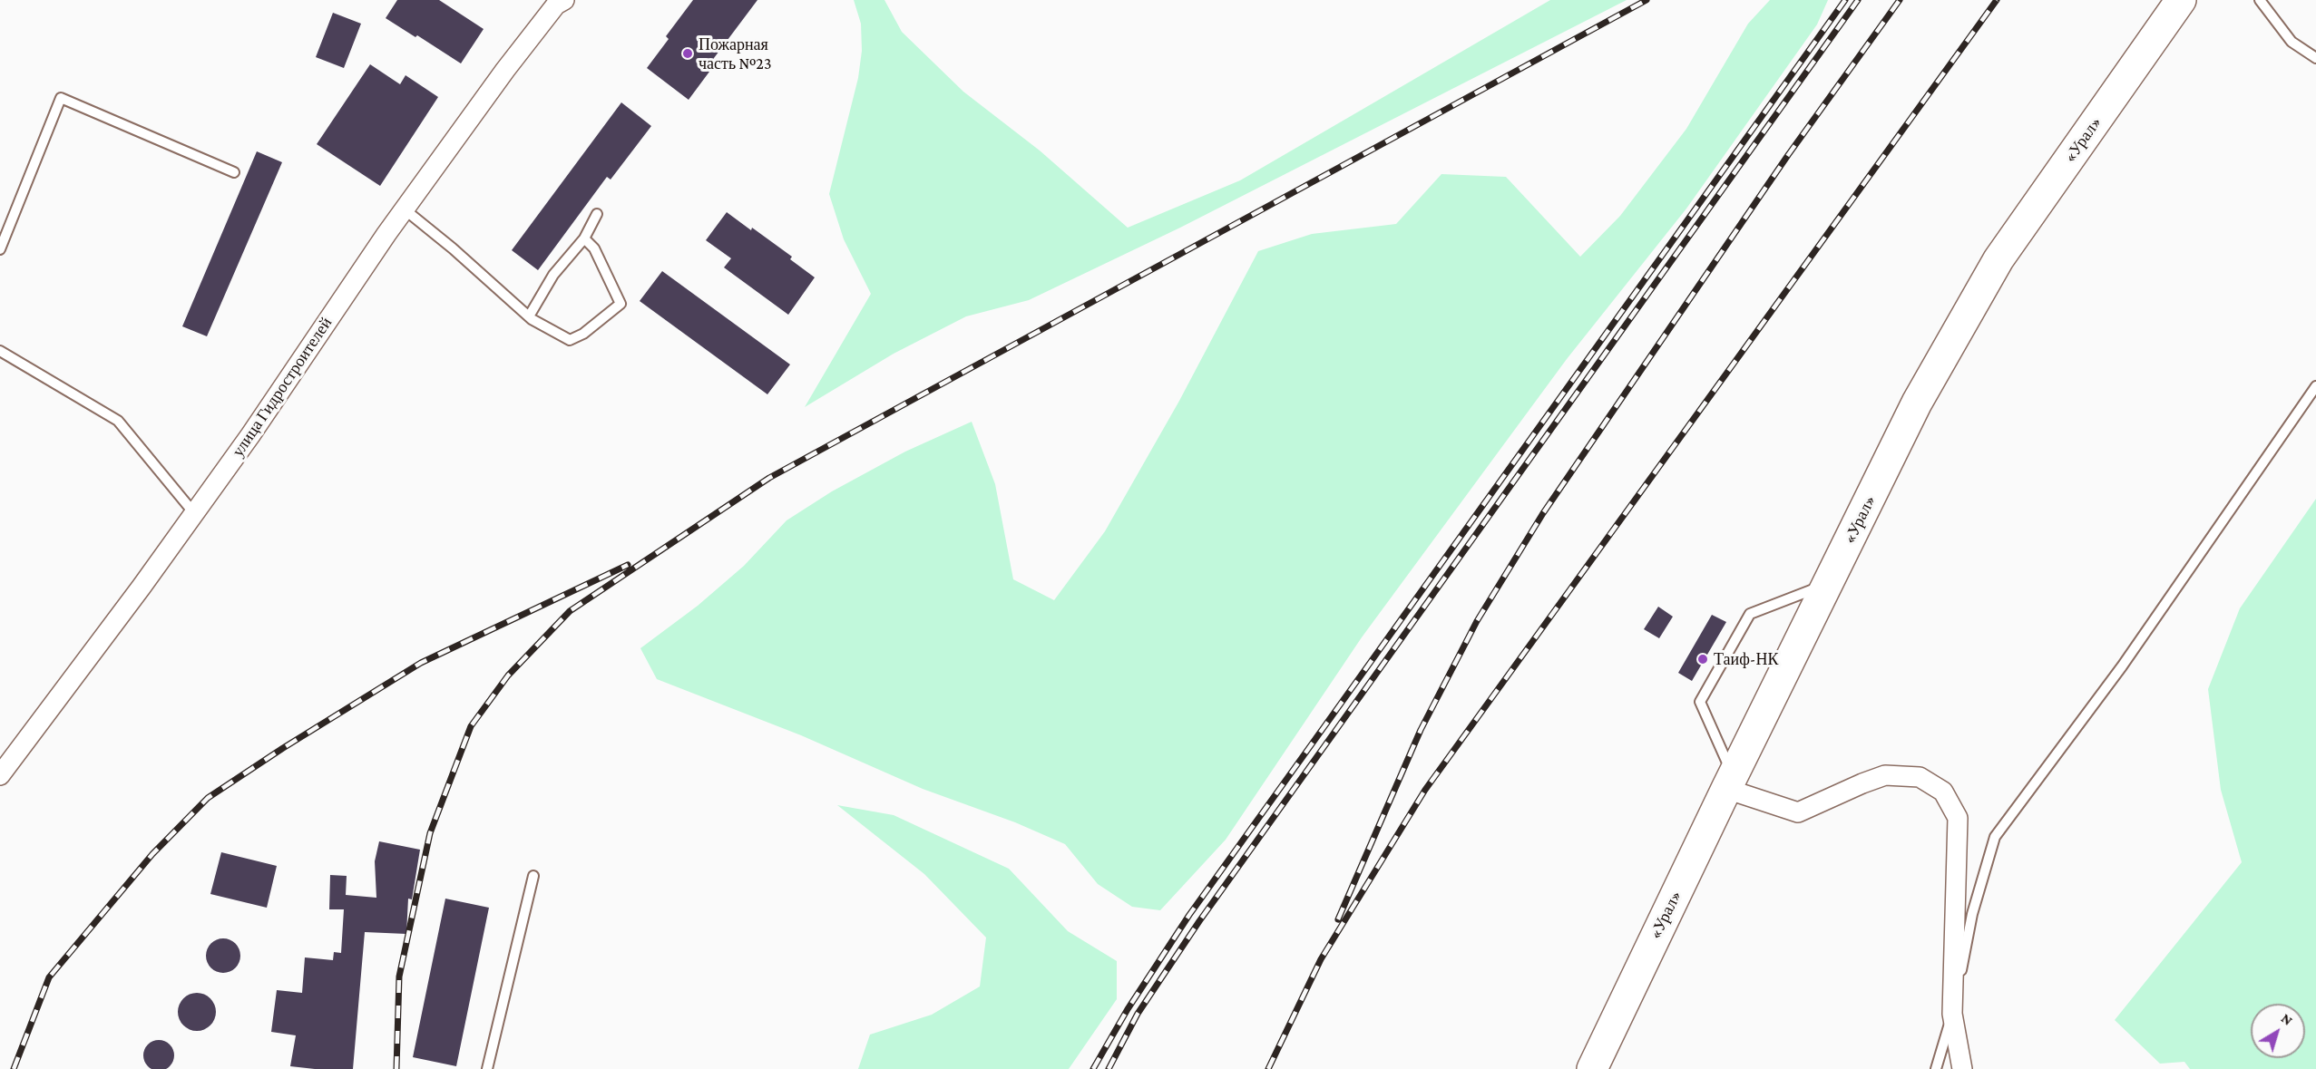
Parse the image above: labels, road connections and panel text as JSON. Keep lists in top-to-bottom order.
{
  "streets": {
    "highway": ["«Урал»"],
    "street": ["улица Гидростроителей"]
  },
  "places": ["Пожарная часть №23", "Таиф-НК"],
  "north": "top right"
}
